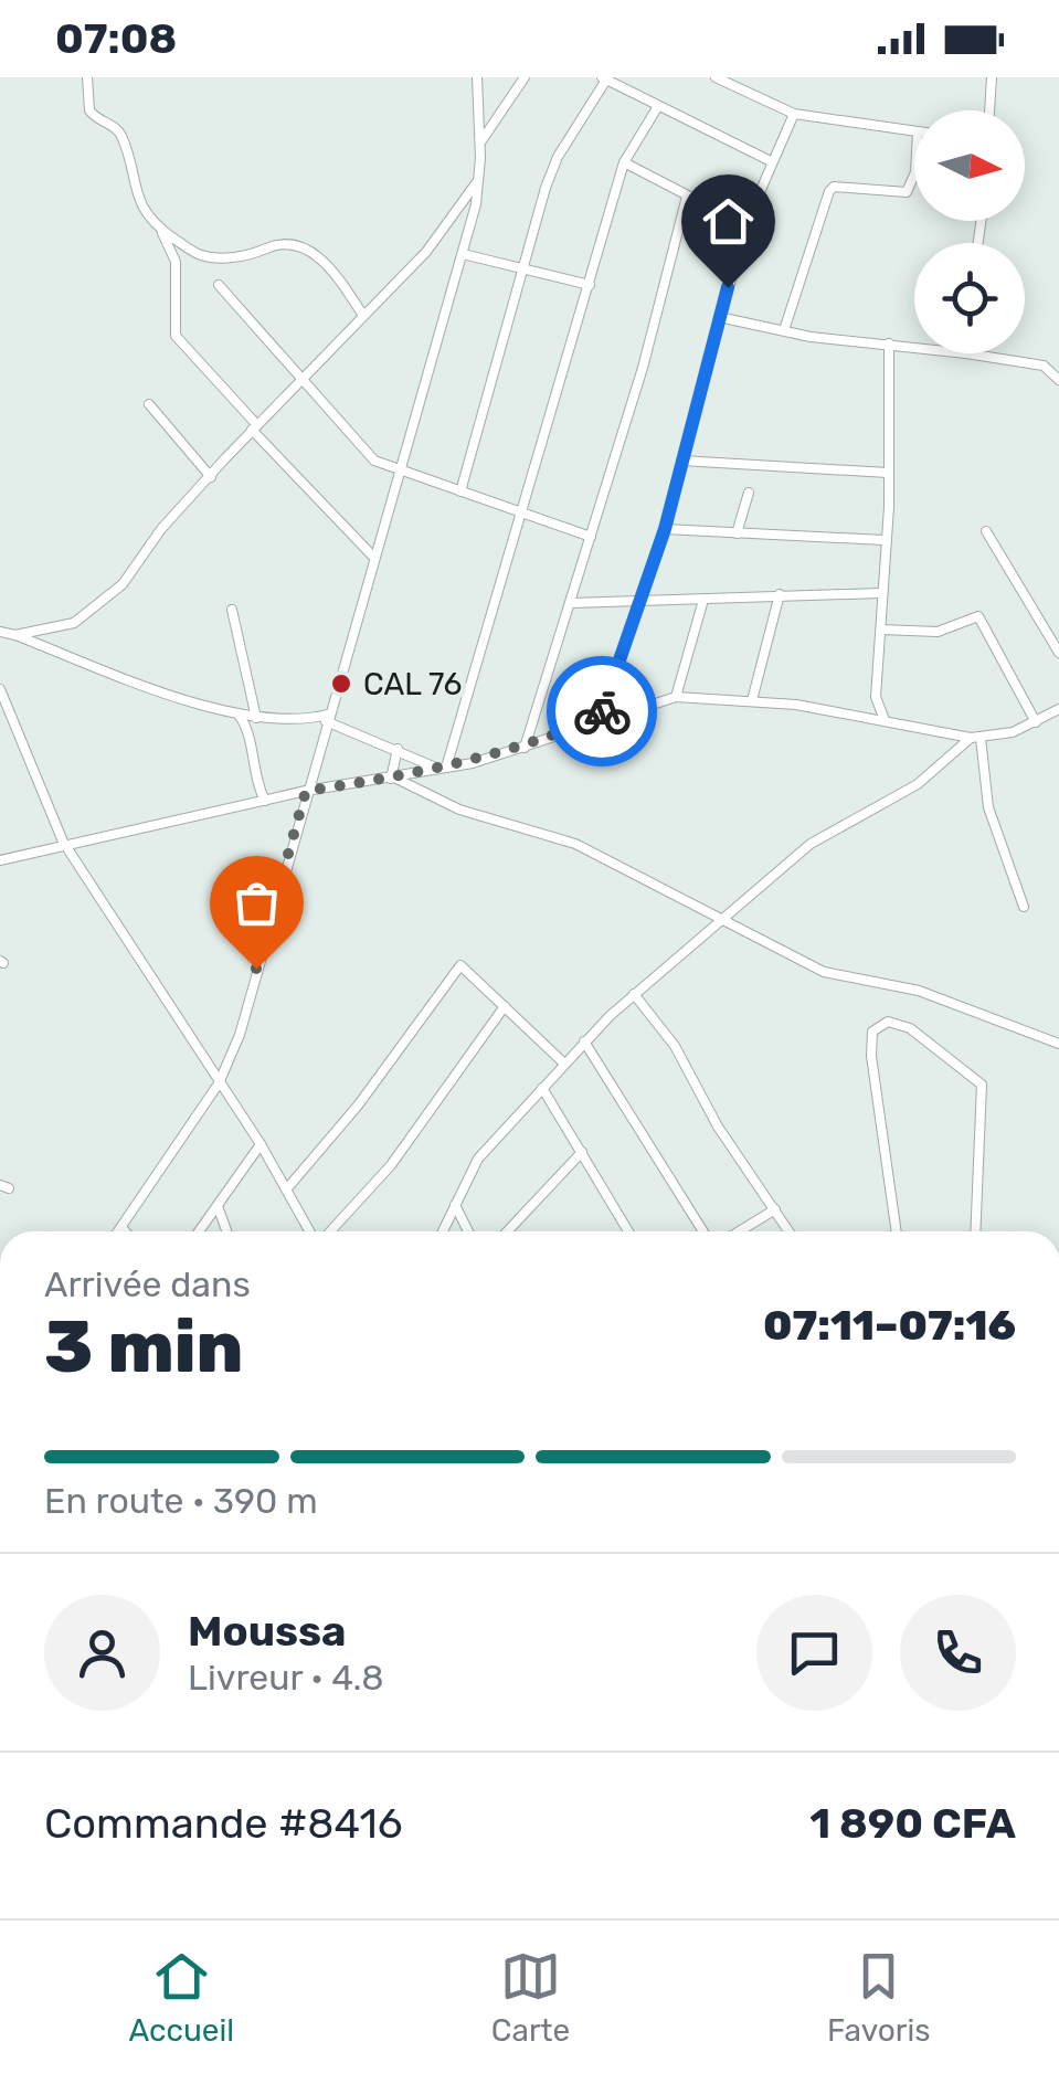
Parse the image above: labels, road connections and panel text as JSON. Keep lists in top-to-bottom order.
{
  "places": ["CAL 76"],
  "north": "right",
  "page": {
    "status": "07:08",
    "heading": ["3 min", "Arrivée dans", "07:11–07:16"],
    "panel": [
      "Moussa",
      "Livreur · 4.8",
      "Commande #8416",
      "1 890 CFA"
    ],
    "bar": "En route · 390 m",
    "tabs": ["Accueil", "Carte", "Favoris"]
  }
}
